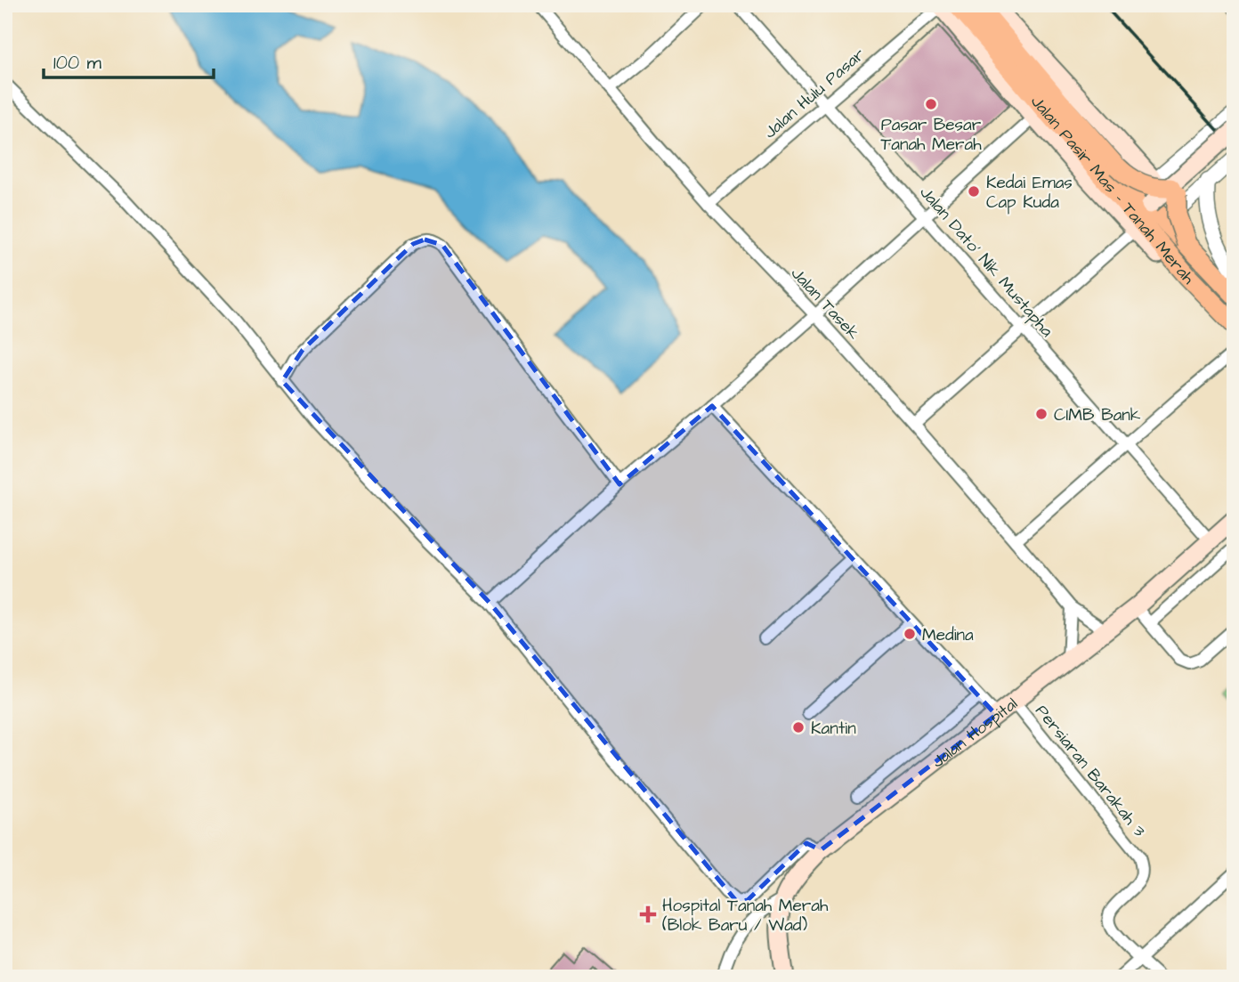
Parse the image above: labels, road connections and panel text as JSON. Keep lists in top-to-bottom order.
{
  "streets": {
    "main road": ["Jalan Pasir Mas - Tanah Merah", "Jalan Hospital"],
    "street": [
      "Jalan Hulu Pasar",
      "Jalan Dato' Nik Mustapha",
      "Jalan Tasek",
      "Persiaran Barakah 3"
    ]
  },
  "crossings": [
    ["Jalan Hulu Pasar", "Jalan Dato' Nik Mustapha"],
    ["Jalan Hulu Pasar", "Jalan Tasek"],
    ["Jalan Dato' Nik Mustapha", "Jalan Hospital"],
    ["Jalan Tasek", "Jalan Hospital"],
    ["Jalan Hospital", "Persiaran Barakah 3"]
  ],
  "places": {
    "other": [
      "Pasar Besar Tanah Merah",
      "Kedai Emas Cap Kuda",
      "CIMB Bank",
      "Medina",
      "Kantin"
    ],
    "health": ["Hospital Tanah Merah (Blok Baru / Wad)"]
  },
  "scale_bar": "100 m"
}
